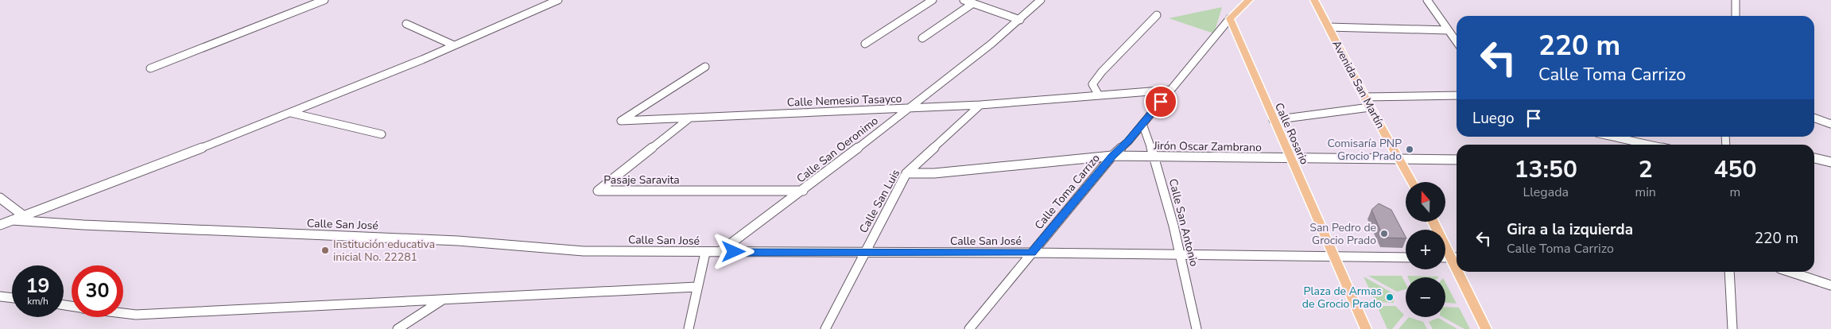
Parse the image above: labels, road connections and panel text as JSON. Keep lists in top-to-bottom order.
{
  "streets": {
    "main road": ["Avenida San Martín", "Calle Rosario", "Calle Toma Carrizo"],
    "street": [
      "Calle Nemesio Tasayco",
      "Jirón Oscar Zambrano",
      "Calle San Oeronimo",
      "Pasaje Saravita",
      "Calle San Luis",
      "Calle San Antonio",
      "Calle San José"
    ]
  },
  "crossings": [
    ["Avenida San Martín", "Jirón Oscar Zambrano"],
    ["Calle Nemesio Tasayco", "Calle San Oeronimo"],
    ["Calle Nemesio Tasayco", "Pasaje Saravita"],
    ["Calle Nemesio Tasayco", "Calle Toma Carrizo"],
    ["Calle Nemesio Tasayco", "Calle San Luis"],
    ["Calle Rosario", "Jirón Oscar Zambrano"],
    ["Calle Rosario", "Calle Toma Carrizo"],
    ["Calle Rosario", "Calle San José"],
    ["Jirón Oscar Zambrano", "Calle Toma Carrizo"],
    ["Jirón Oscar Zambrano", "Calle San Luis"],
    ["Jirón Oscar Zambrano", "Calle San Antonio"],
    ["Calle San Oeronimo", "Pasaje Saravita"],
    ["Calle San Oeronimo", "Calle San José"],
    ["Calle Toma Carrizo", "Calle San Antonio"],
    ["Calle Toma Carrizo", "Calle San José"],
    ["Calle San Luis", "Calle San José"],
    ["Calle San Antonio", "Calle San José"]
  ],
  "places": [
    "Comisaría PNP Grocio Prado",
    "San Pedro de Grocio Prado",
    "Institución educativa inicial No. 22281",
    "Plaza de Armas de Grocio Prado"
  ],
  "north": "top",
  "page": {
    "turn": ["220 m", "Calle Toma Carrizo"],
    "then": "Luego",
    "eta": [
      "13:50",
      "Llegada",
      "2",
      "min",
      "450",
      "m"
    ],
    "map_buttons": ["+", "−"],
    "list": [
      {
        "name": "Gira a la izquierda",
        "note": "Calle Toma Carrizo",
        "value": "220 m"
      }
    ],
    "speed": "19 km/h",
    "limit": "30"
  }
}
